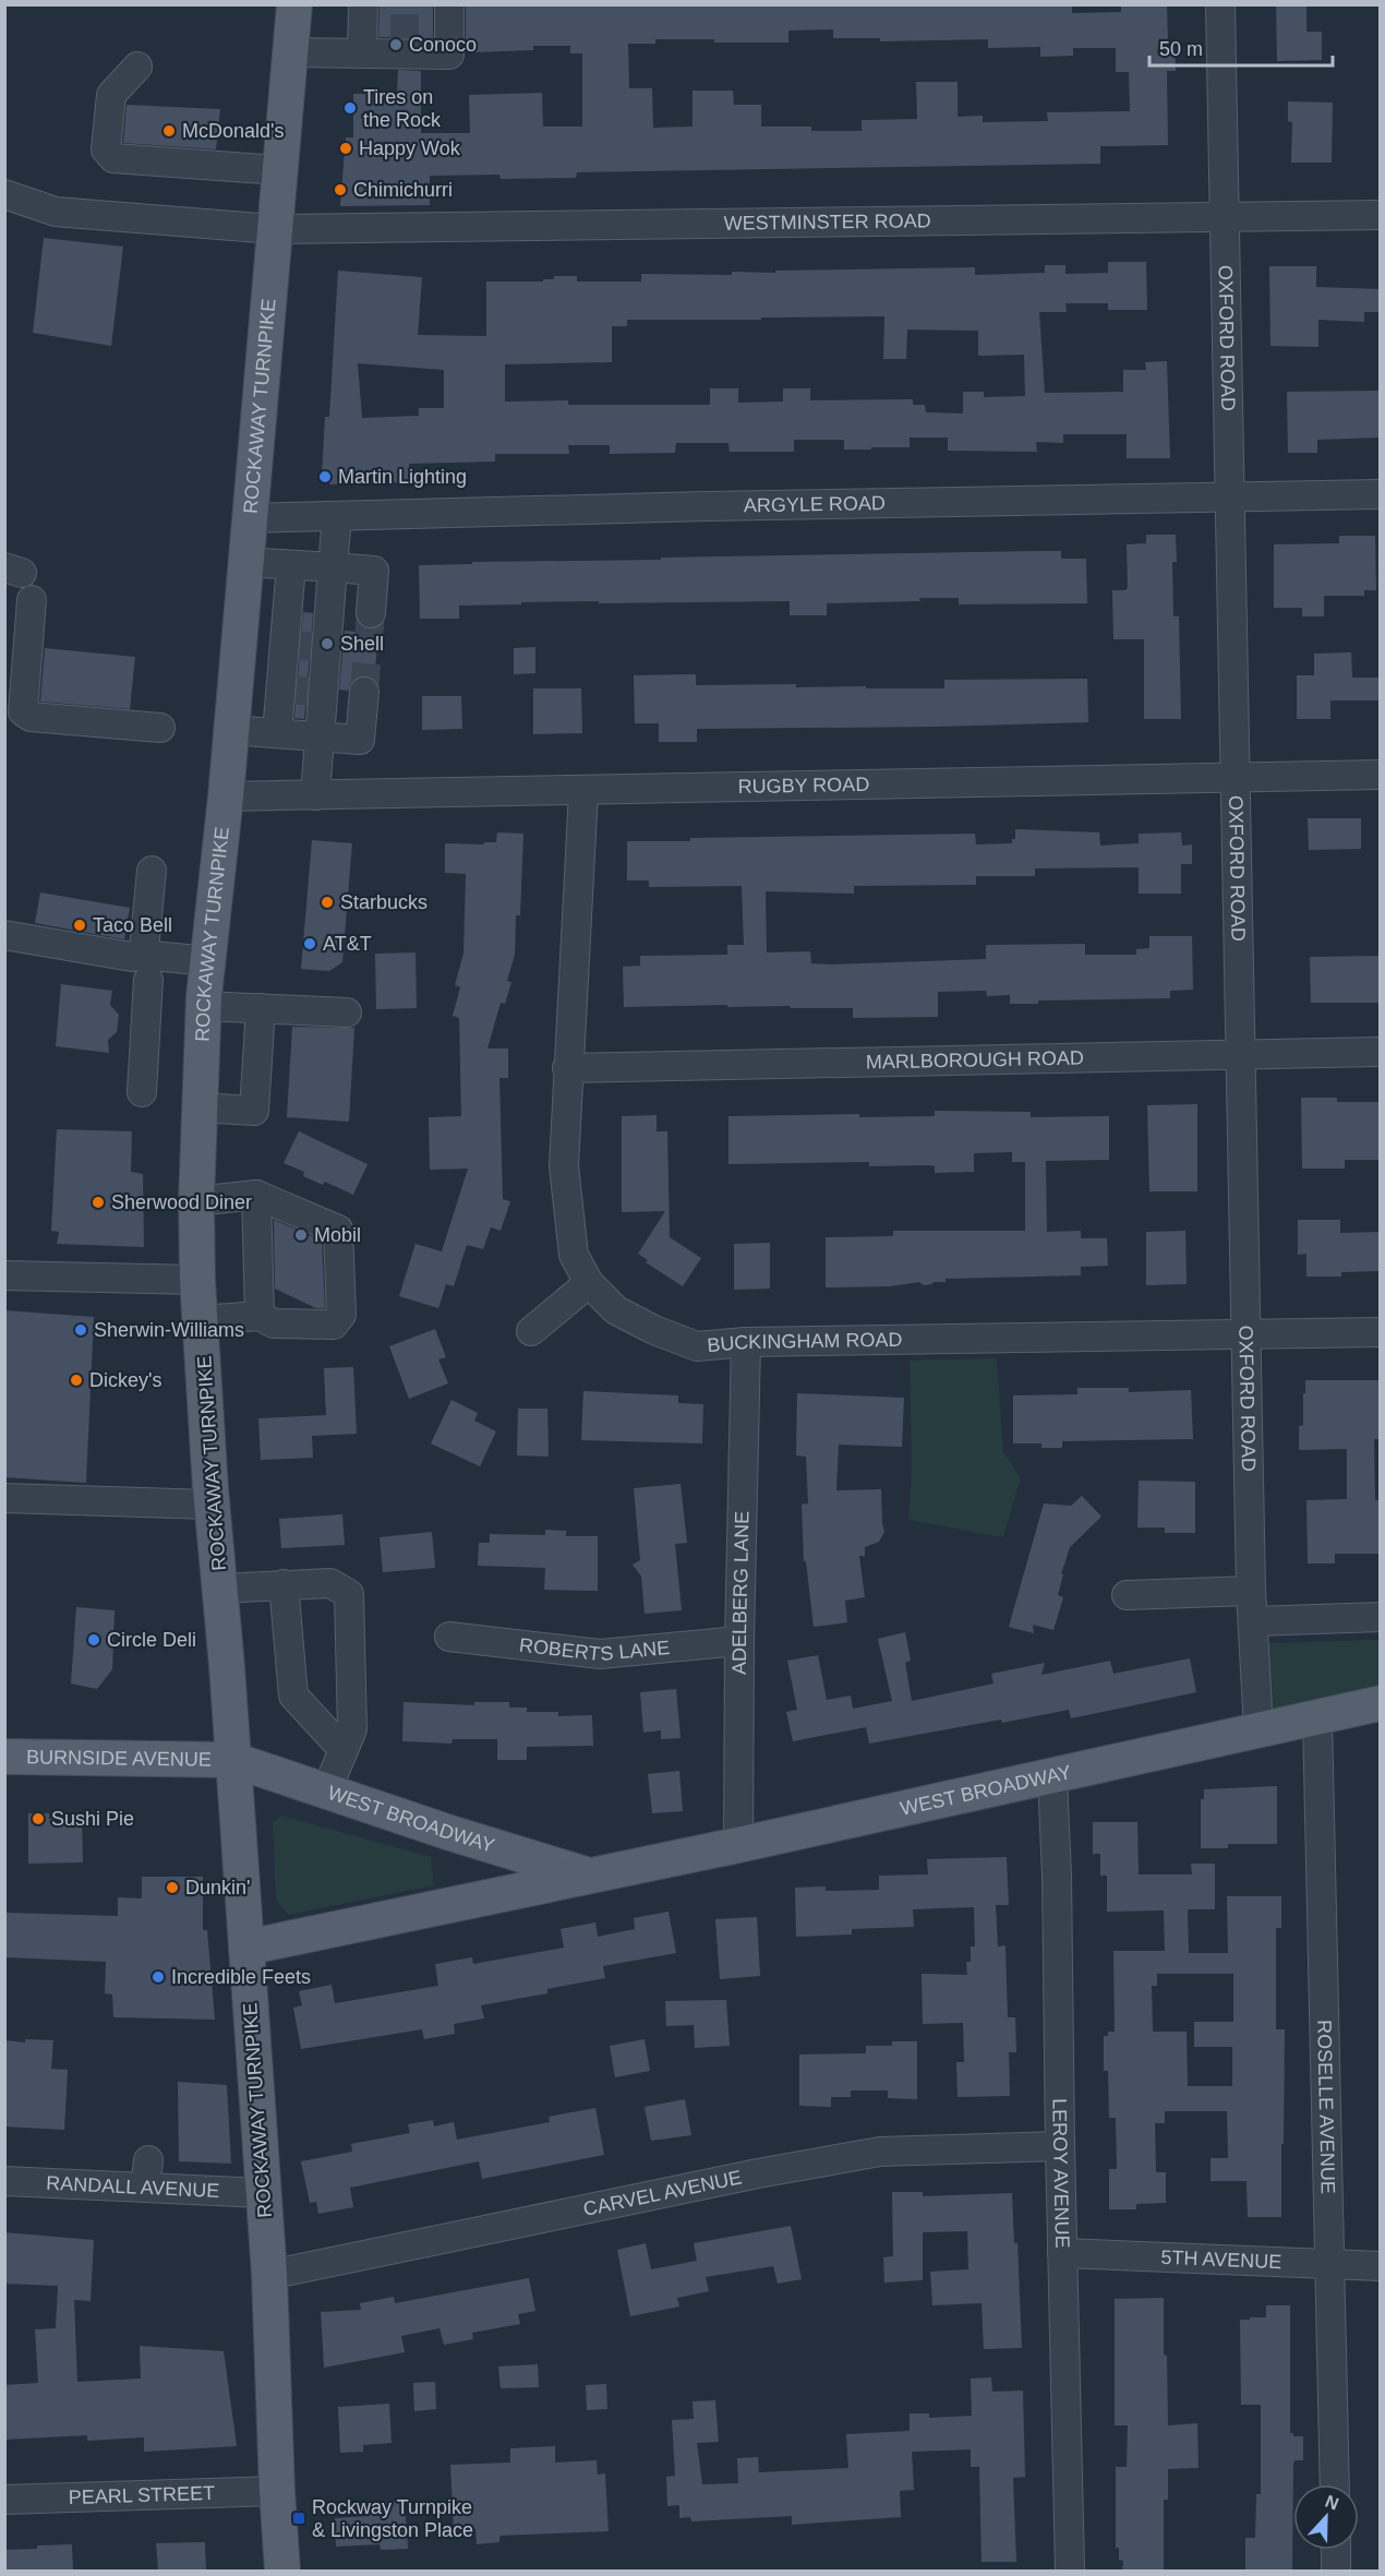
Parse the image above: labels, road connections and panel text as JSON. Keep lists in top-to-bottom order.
{
  "streets": {
    "main road": ["ROCKAWAY TURNPIKE", "BURNSIDE AVENUE", "WEST BROADWAY"],
    "street": [
      "WESTMINSTER ROAD",
      "OXFORD ROAD",
      "ARGYLE ROAD",
      "RUGBY ROAD",
      "MARLBOROUGH ROAD",
      "BUCKINGHAM ROAD",
      "ADELBERG LANE",
      "ROBERTS LANE",
      "ROSELLE AVENUE",
      "LEROY AVENUE",
      "RANDALL AVENUE",
      "CARVEL AVENUE",
      "5TH AVENUE",
      "PEARL STREET"
    ]
  },
  "crossings": [
    ["WESTMINSTER ROAD", "OXFORD ROAD"],
    ["WESTMINSTER ROAD", "ROCKAWAY TURNPIKE"],
    ["OXFORD ROAD", "ARGYLE ROAD"],
    ["OXFORD ROAD", "RUGBY ROAD"],
    ["OXFORD ROAD", "MARLBOROUGH ROAD"],
    ["OXFORD ROAD", "BUCKINGHAM ROAD"],
    ["OXFORD ROAD", "WEST BROADWAY"],
    ["ROCKAWAY TURNPIKE", "ARGYLE ROAD"],
    ["ROCKAWAY TURNPIKE", "RUGBY ROAD"],
    ["ROCKAWAY TURNPIKE", "BURNSIDE AVENUE"],
    ["ROCKAWAY TURNPIKE", "WEST BROADWAY"],
    ["ROCKAWAY TURNPIKE", "RANDALL AVENUE"],
    ["ROCKAWAY TURNPIKE", "CARVEL AVENUE"],
    ["ROCKAWAY TURNPIKE", "PEARL STREET"],
    ["RUGBY ROAD", "BUCKINGHAM ROAD"],
    ["MARLBOROUGH ROAD", "BUCKINGHAM ROAD"],
    ["BUCKINGHAM ROAD", "ADELBERG LANE"],
    ["ADELBERG LANE", "ROBERTS LANE"],
    ["ADELBERG LANE", "WEST BROADWAY"],
    ["BURNSIDE AVENUE", "WEST BROADWAY"],
    ["WEST BROADWAY", "ROSELLE AVENUE"],
    ["WEST BROADWAY", "LEROY AVENUE"],
    ["ROSELLE AVENUE", "5TH AVENUE"],
    ["LEROY AVENUE", "CARVEL AVENUE"],
    ["LEROY AVENUE", "5TH AVENUE"]
  ],
  "places": {
    "other": [
      "Conoco",
      "Tires on the Rock",
      "McDonald's",
      "Happy Wok",
      "Chimichurri",
      "Martin Lighting",
      "Shell",
      "Starbucks",
      "Taco Bell",
      "AT&T",
      "Sherwood Diner",
      "Mobil",
      "Sherwin-Williams",
      "Dickey's",
      "Circle Deli",
      "Sushi Pie",
      "Dunkin'",
      "Incredible Feets"
    ],
    "transit": ["Rockway Turnpike & Livingston Place"]
  },
  "scale_bar": "50 m",
  "north": "top"
}
